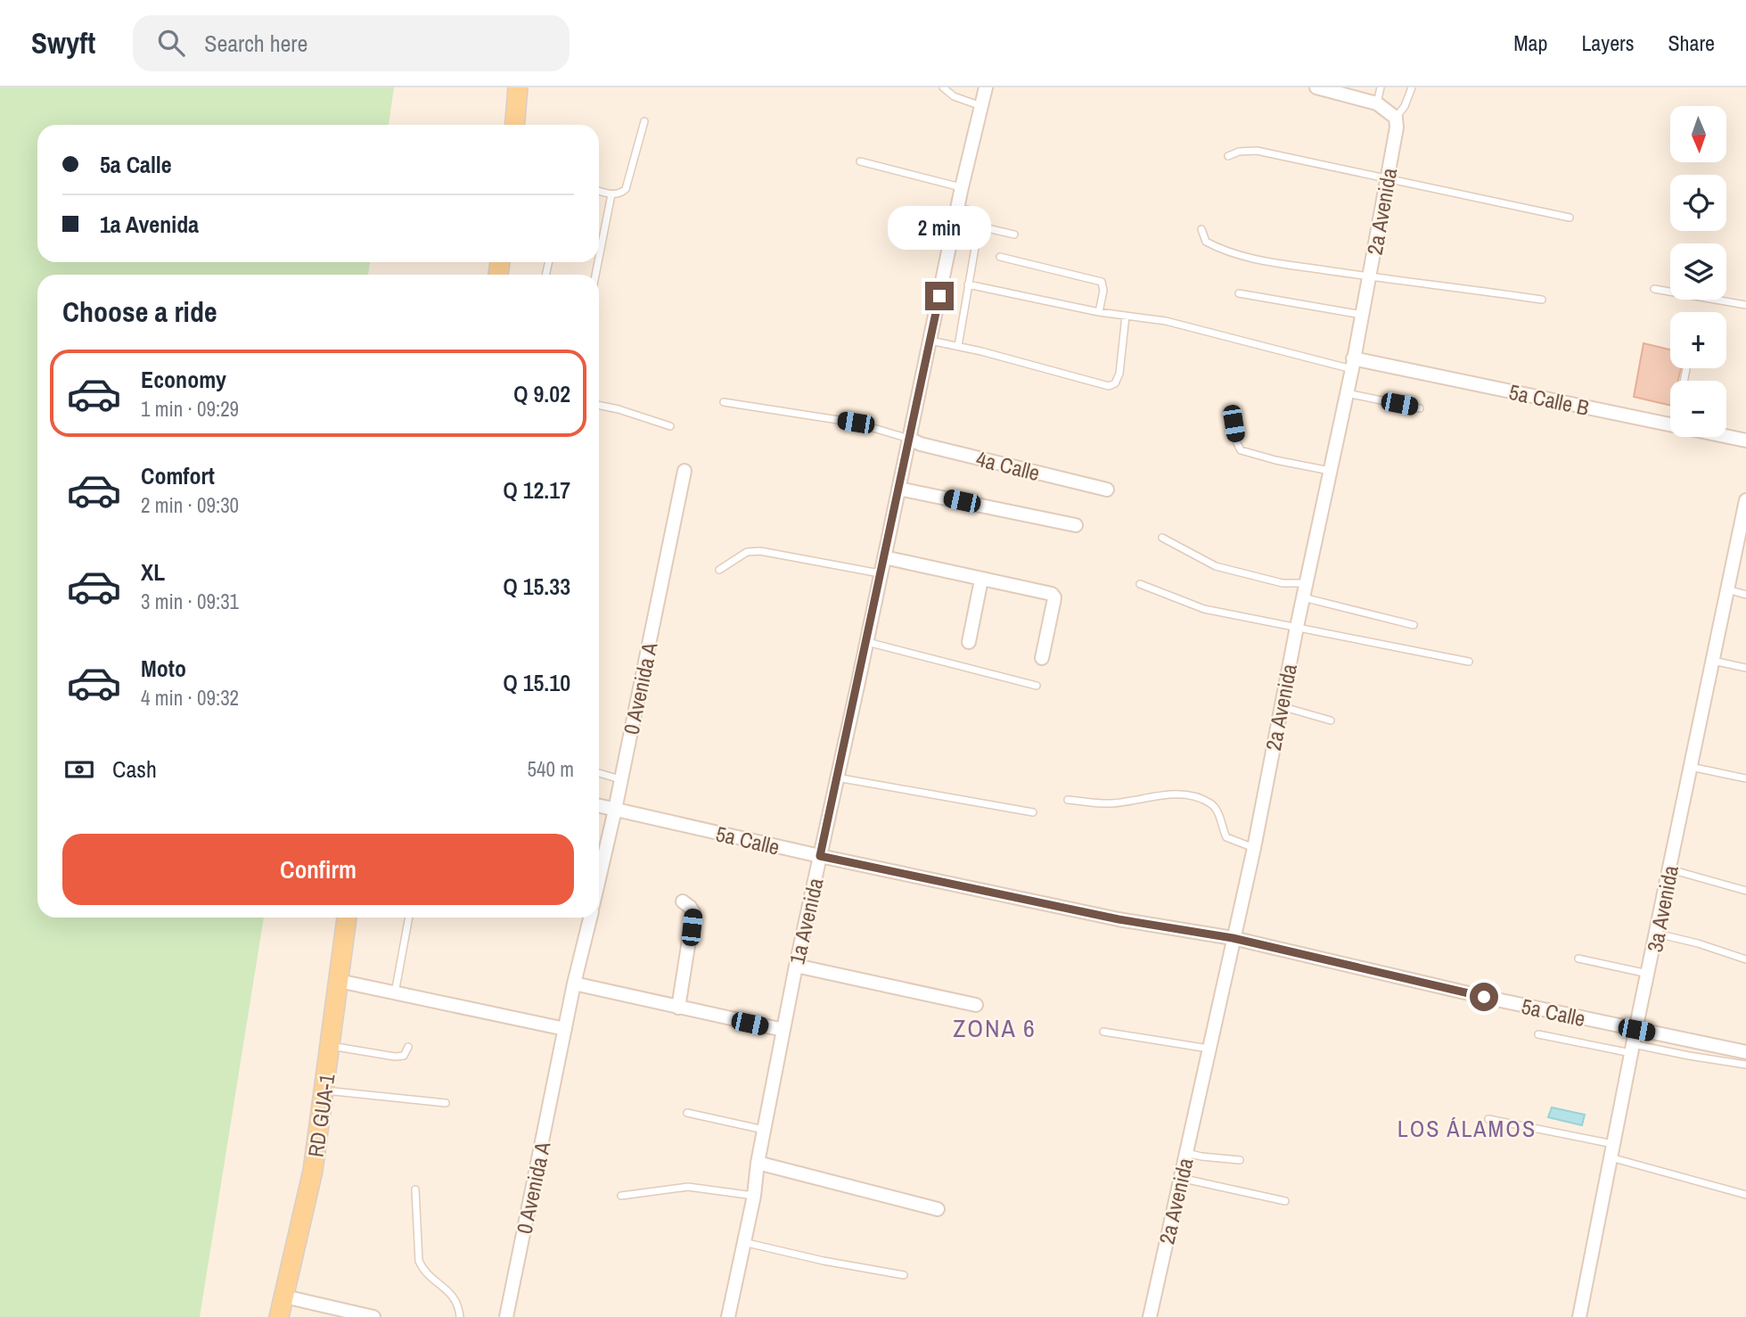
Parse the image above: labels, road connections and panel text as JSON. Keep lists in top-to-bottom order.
{
  "streets": {
    "main road": ["RD GUA-1"],
    "street": [
      "2a Avenida",
      "5a Calle B",
      "4a Calle",
      "0 Avenida A",
      "5a Calle",
      "3a Avenida",
      "1a Avenida"
    ]
  },
  "crossings": [
    ["2a Avenida", "5a Calle B"],
    ["2a Avenida", "5a Calle"],
    ["4a Calle", "1a Avenida"],
    ["0 Avenida A", "5a Calle"],
    ["5a Calle", "3a Avenida"],
    ["5a Calle", "1a Avenida"]
  ],
  "districts": ["ZONA 6", "LOS ÁLAMOS"],
  "north": "bottom",
  "page": {
    "header": "Swyft",
    "search": "Search here",
    "nav": ["Map", "Layers", "Share"],
    "map_buttons": ["+", "−"],
    "banner": ["5a Calle", "1a Avenida"],
    "bubble": "2 min",
    "heading": "Choose a ride",
    "list": [
      {
        "name": "Economy",
        "note": "1 min · 09:29",
        "value": "Q 9.02"
      },
      {
        "name": "Comfort",
        "note": "2 min · 09:30",
        "value": "Q 12.17"
      },
      {
        "name": "XL",
        "note": "3 min · 09:31",
        "value": "Q 15.33"
      },
      {
        "name": "Moto",
        "note": "4 min · 09:32",
        "value": "Q 15.10"
      }
    ],
    "pay": ["Cash", "540 m"],
    "buttons": "Confirm"
  }
}
